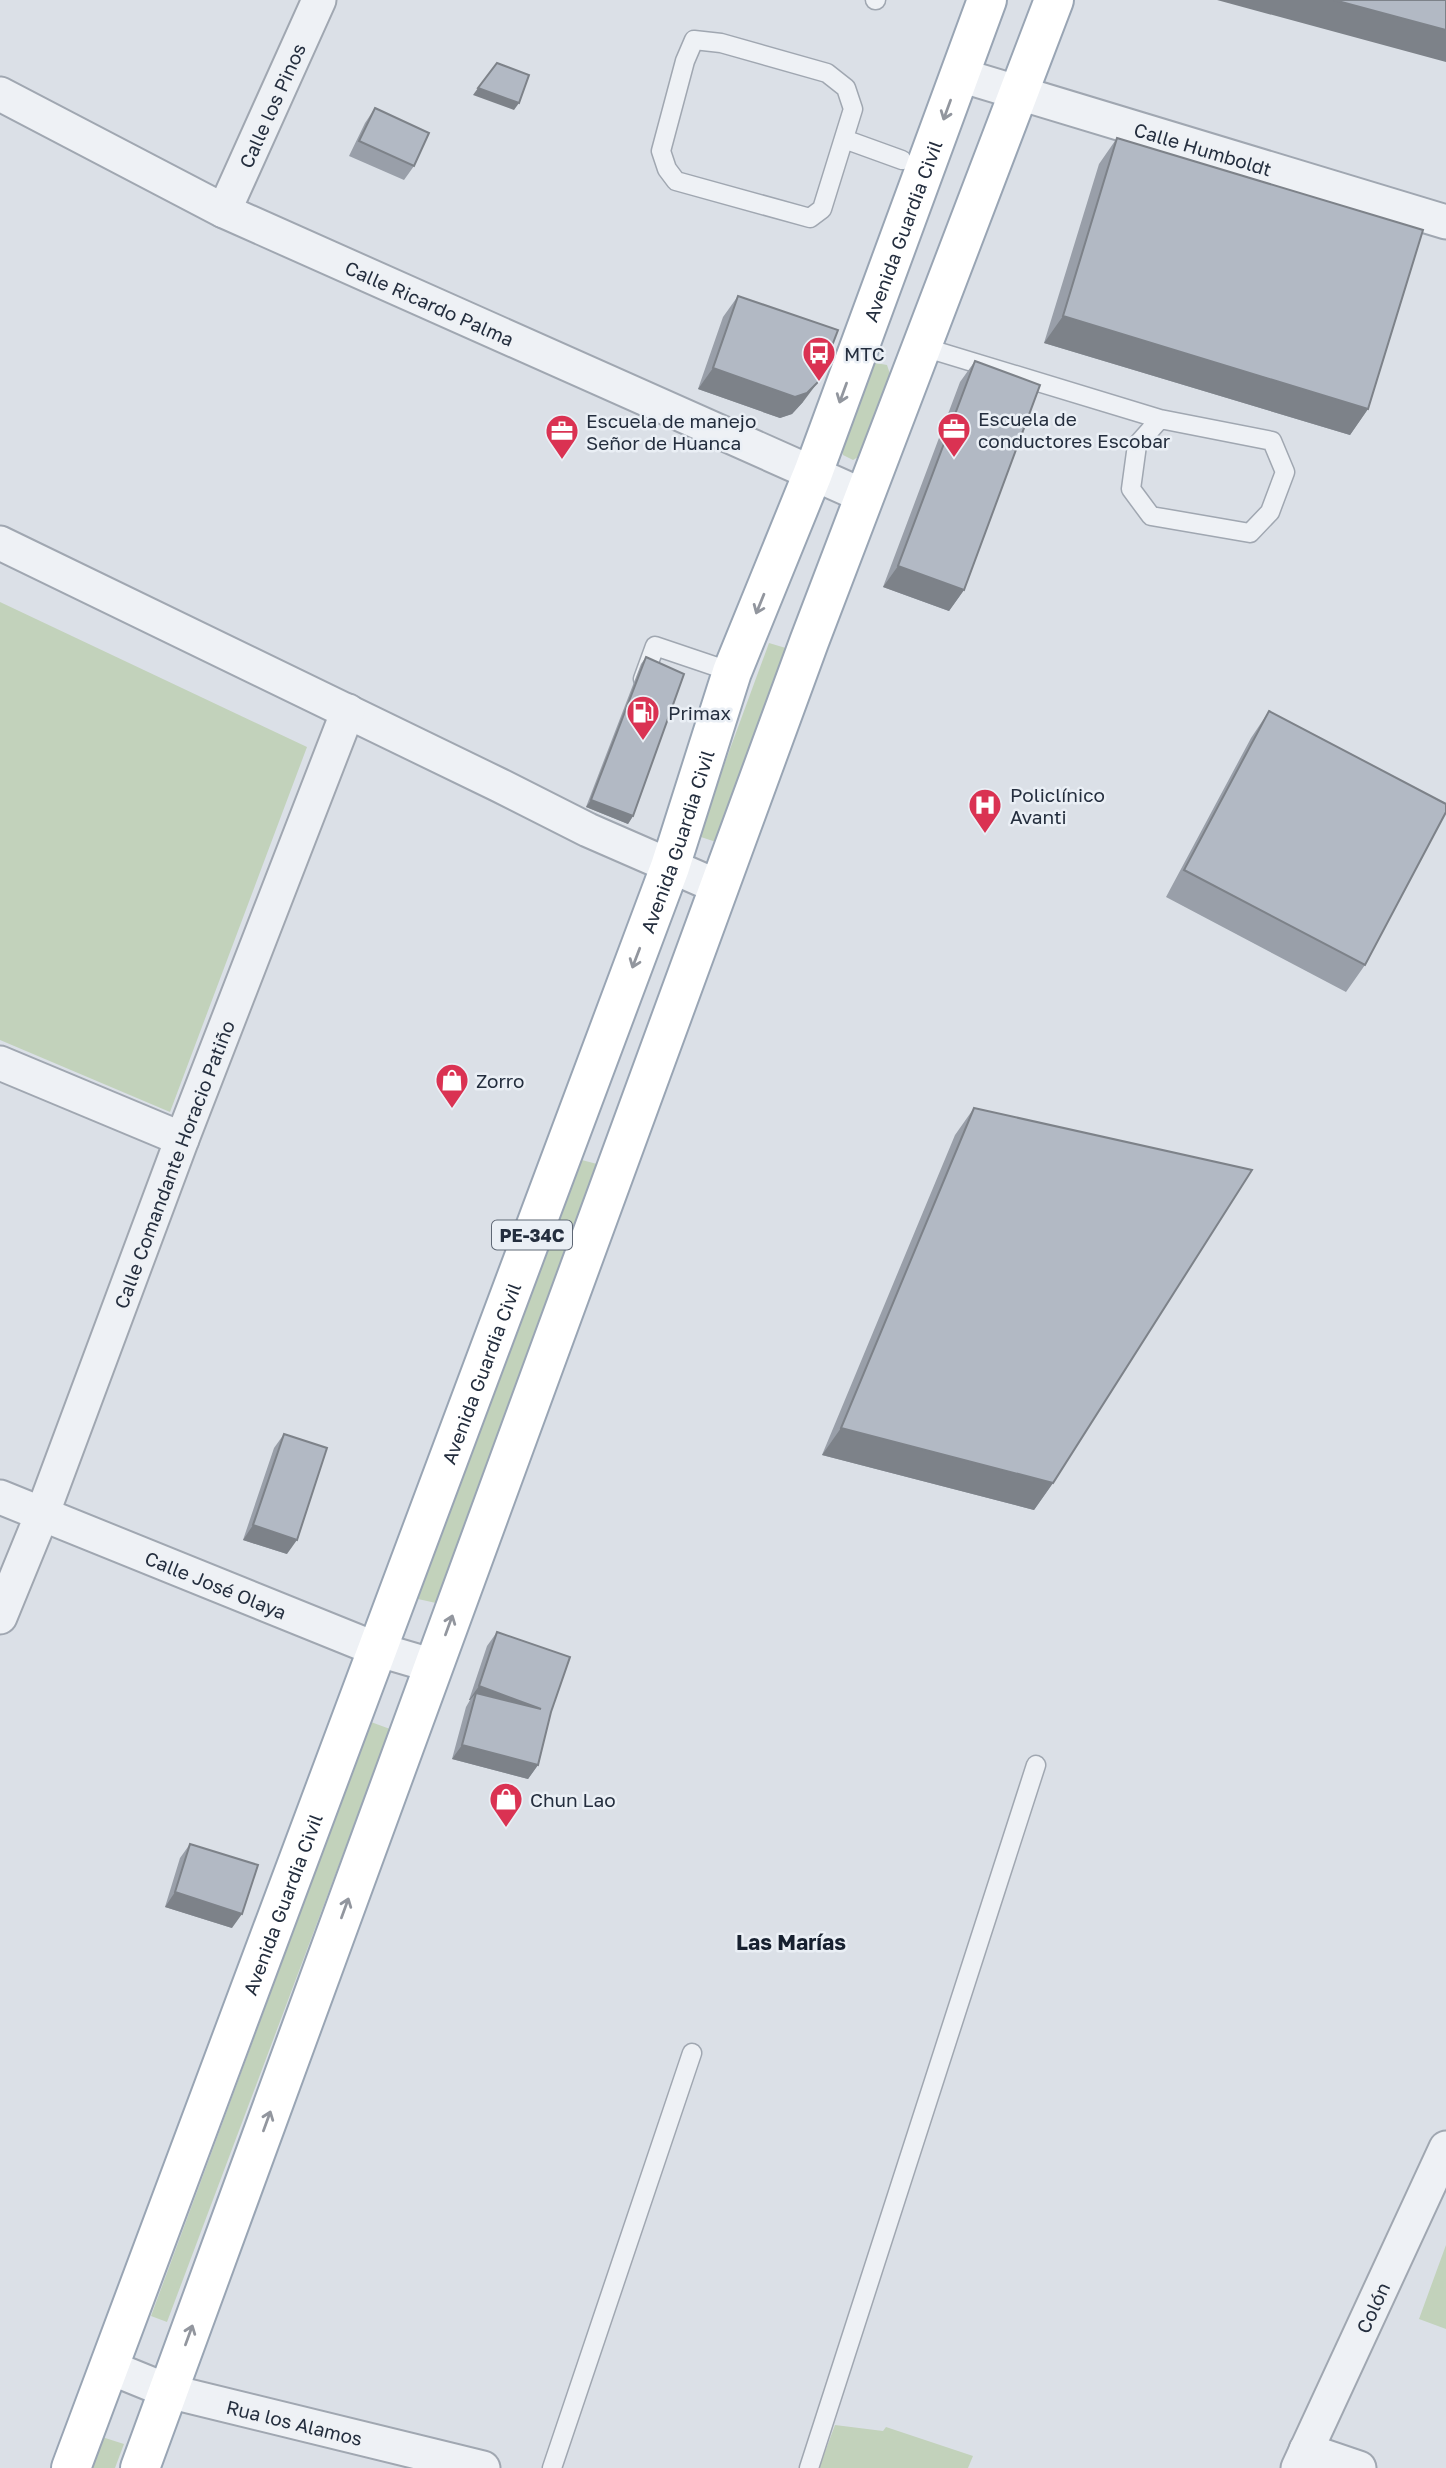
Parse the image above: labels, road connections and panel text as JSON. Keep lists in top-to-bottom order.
{
  "streets": {
    "main road": ["Avenida Guardia Civil", "PE-34C"],
    "street": [
      "Calle los Pinos",
      "Calle Humboldt",
      "Calle Ricardo Palma",
      "Calle Comandante Horacio Patiño",
      "Calle José Olaya",
      "Colón",
      "Rua los Alamos"
    ]
  },
  "crossings": [
    ["Calle los Pinos", "Calle Ricardo Palma"],
    ["Calle Humboldt", "Avenida Guardia Civil"],
    ["Calle Humboldt", "PE-34C"],
    ["Avenida Guardia Civil", "Calle Ricardo Palma"],
    ["Avenida Guardia Civil", "Calle José Olaya"],
    ["Avenida Guardia Civil", "Rua los Alamos"],
    ["Calle Ricardo Palma", "PE-34C"],
    ["Calle Comandante Horacio Patiño", "Calle José Olaya"],
    ["PE-34C", "Calle José Olaya"],
    ["PE-34C", "Rua los Alamos"]
  ],
  "districts": ["Las Marías"],
  "places": {
    "bus stop": ["MTC"],
    "office": ["Escuela de conductores Escobar", "Escuela de manejo Señor de Huanca"],
    "fuel station": ["Primax"],
    "hospital": ["Policlínico Avanti"],
    "shop": ["Zorro", "Chun Lao"]
  }
}
